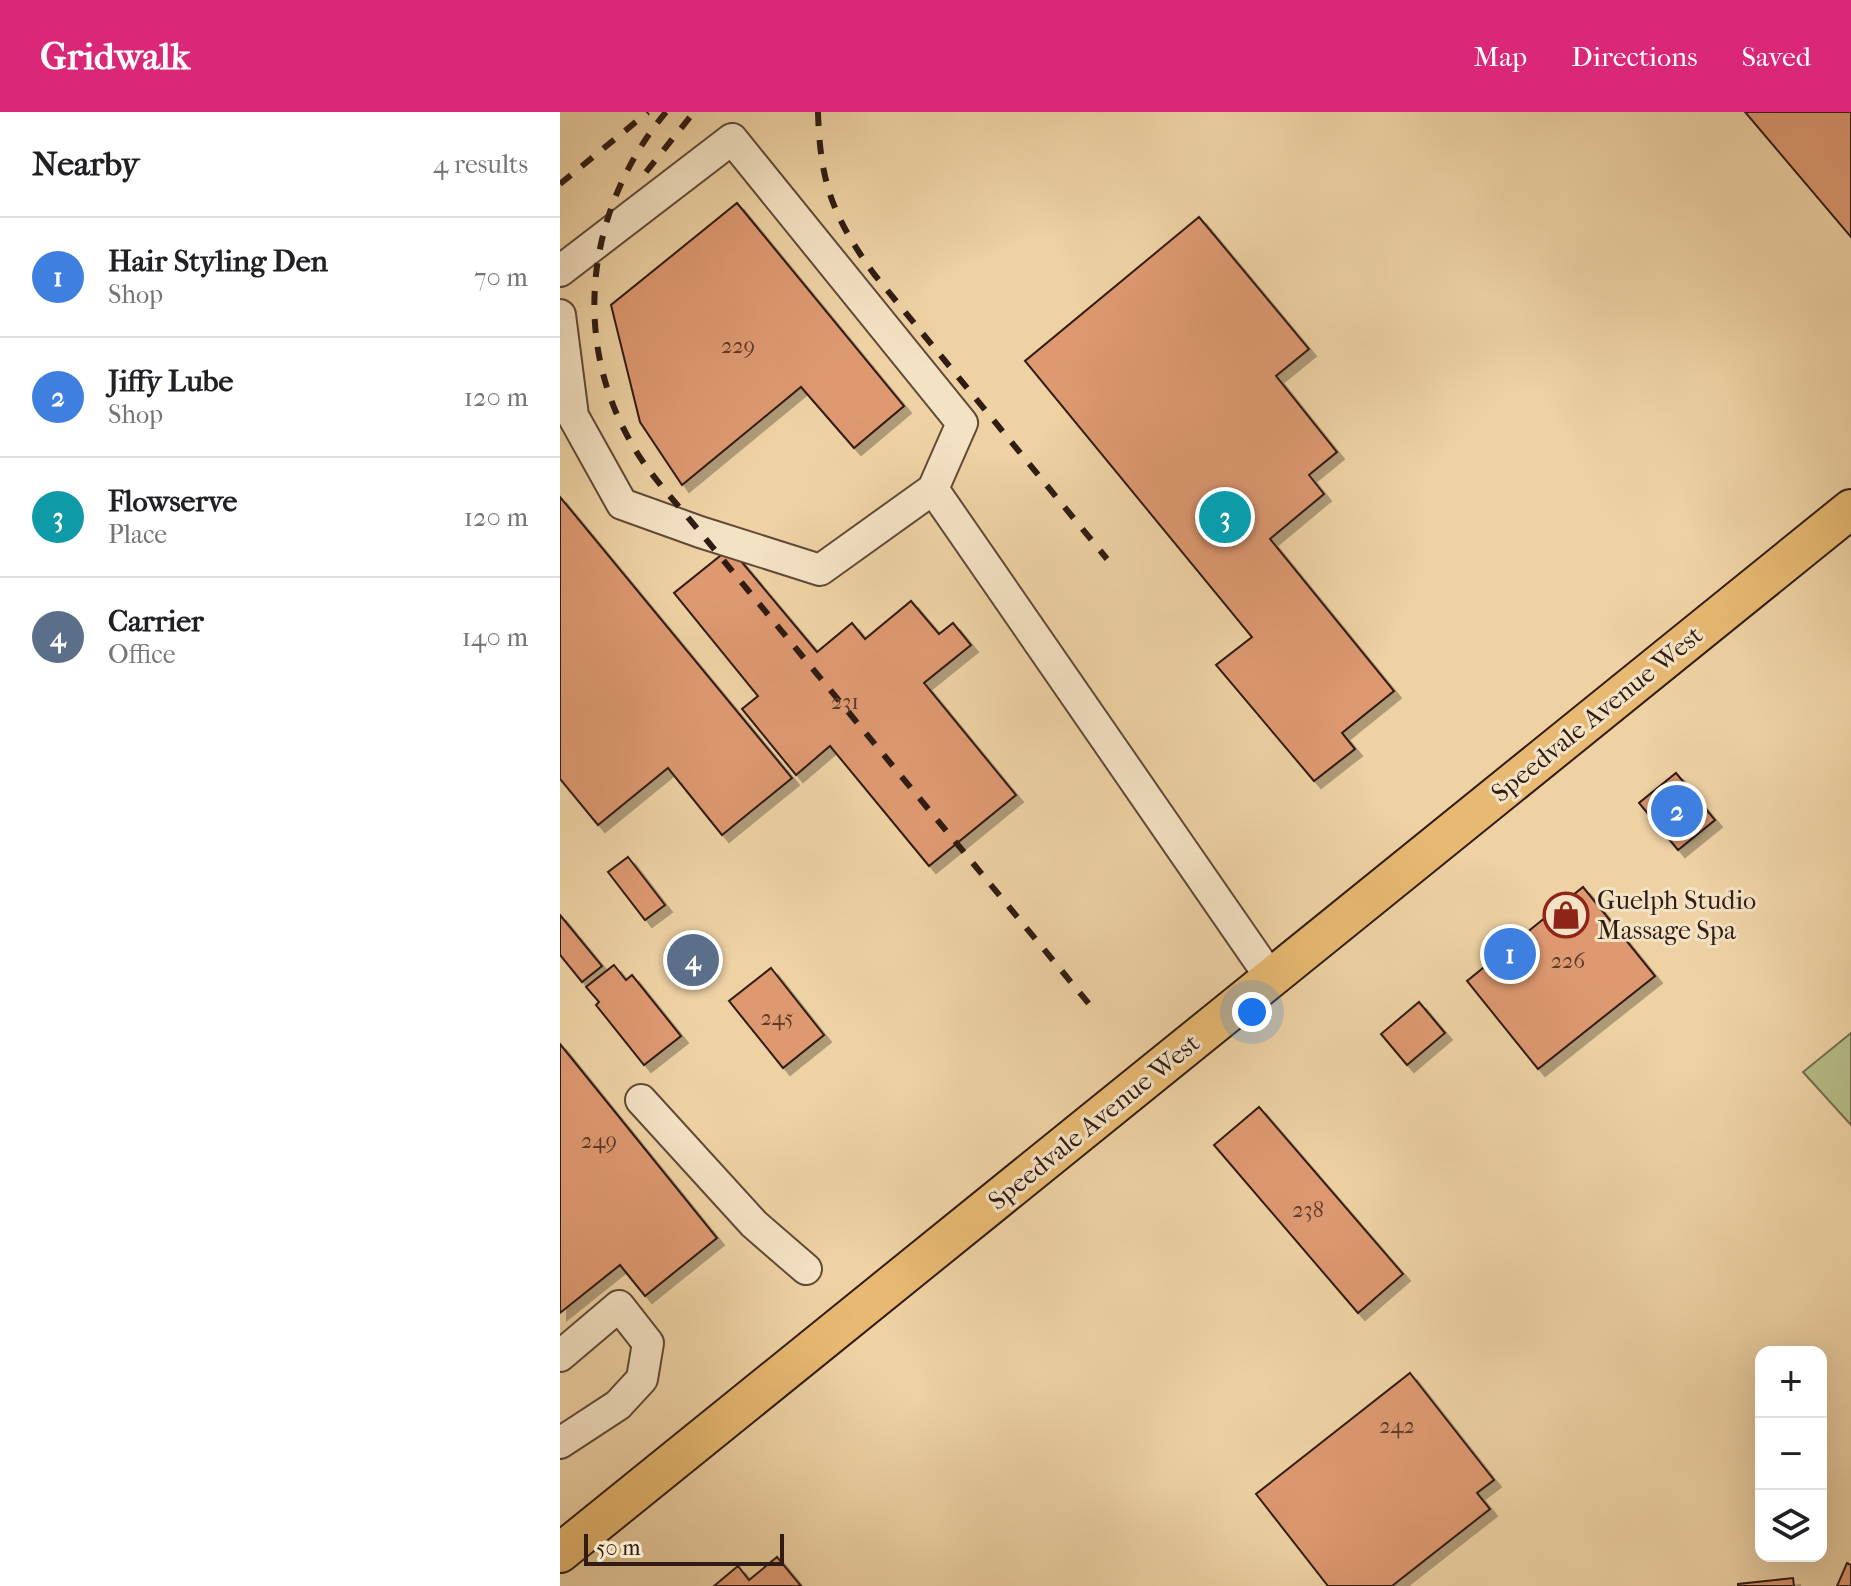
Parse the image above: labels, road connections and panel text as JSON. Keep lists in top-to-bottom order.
{
  "streets": {
    "main road": ["Speedvale Avenue West"]
  },
  "places": {
    "shop": ["Guelph Studio Massage Spa"]
  },
  "house_numbers": [
    "229",
    "231",
    "226",
    "245",
    "249",
    "238",
    "242"
  ],
  "scale_bar": "50 m",
  "page": {
    "header": "Gridwalk",
    "nav": ["Map", "Directions", "Saved"],
    "heading": ["Nearby", "4 results"],
    "list": [
      {
        "mark": "1",
        "name": "Hair Styling Den",
        "note": "Shop",
        "value": "70 m"
      },
      {
        "mark": "2",
        "name": "Jiffy Lube",
        "note": "Shop",
        "value": "120 m"
      },
      {
        "mark": "3",
        "name": "Flowserve",
        "note": "Place",
        "value": "120 m"
      },
      {
        "mark": "4",
        "name": "Carrier",
        "note": "Office",
        "value": "140 m"
      }
    ],
    "pins": [
      "3",
      "2",
      "1",
      "4"
    ],
    "map_buttons": ["+", "−"],
    "scale": "50 m"
  }
}
